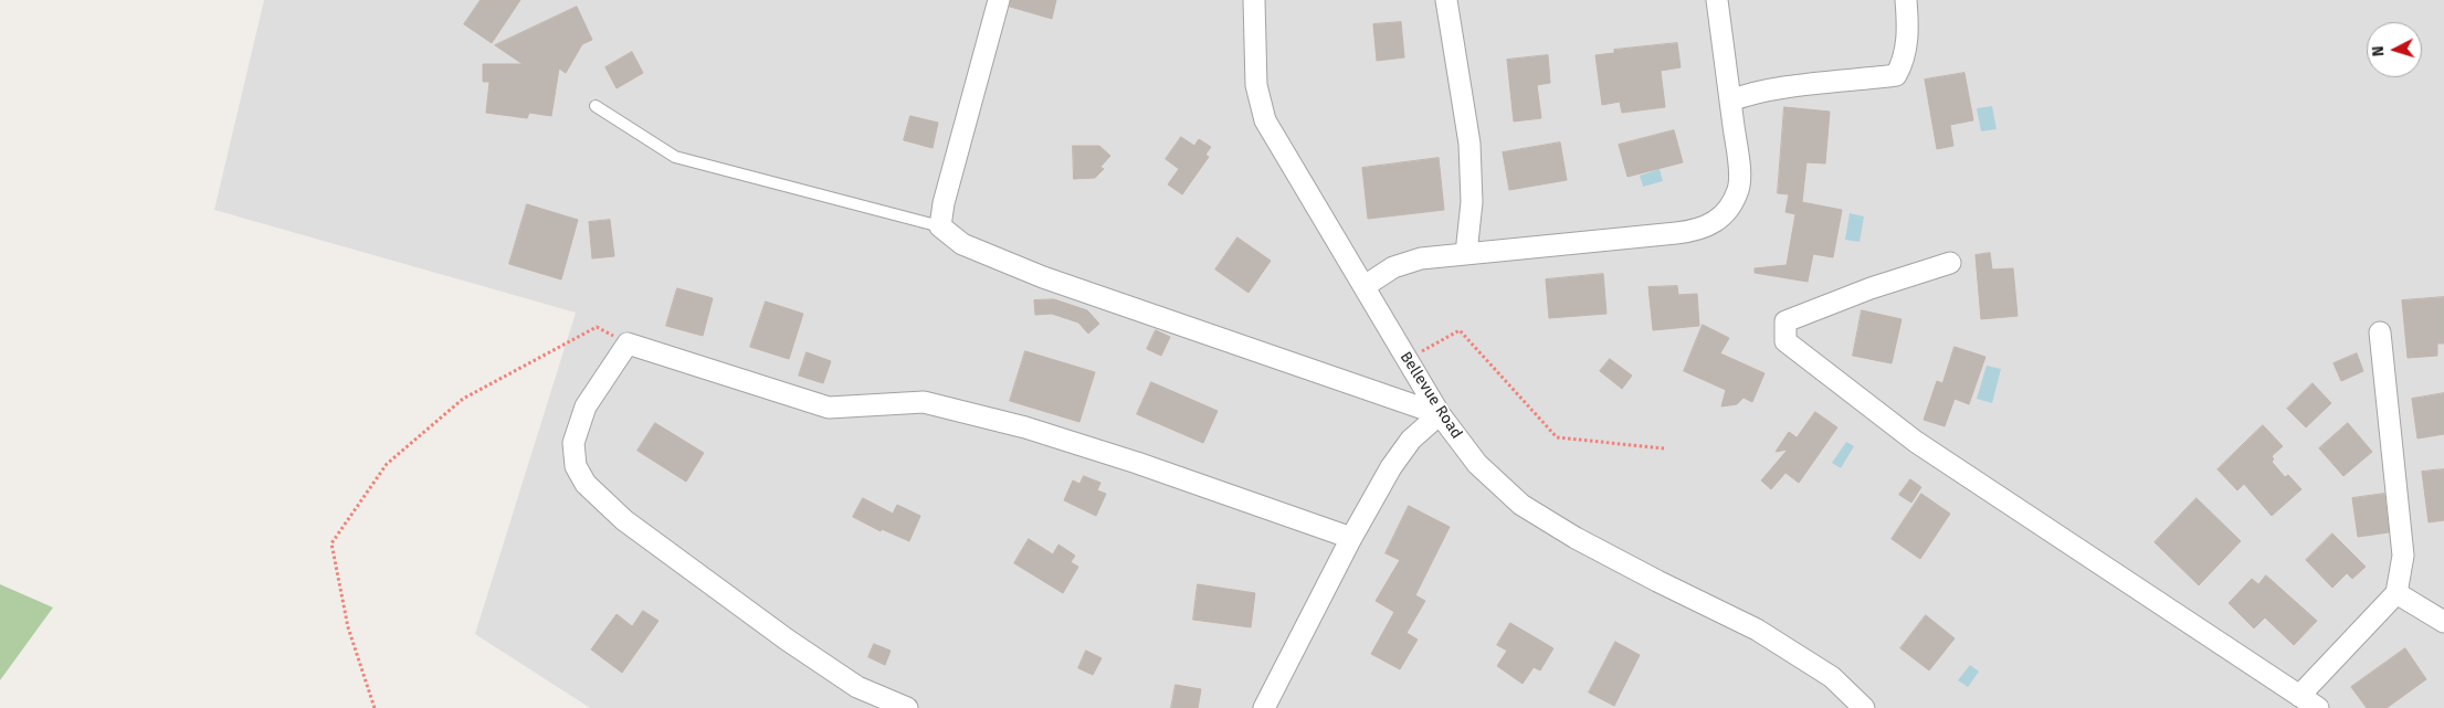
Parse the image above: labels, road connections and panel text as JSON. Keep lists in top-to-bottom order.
{
  "streets": {
    "street": ["Bellevue Road"]
  },
  "north": "left"
}
